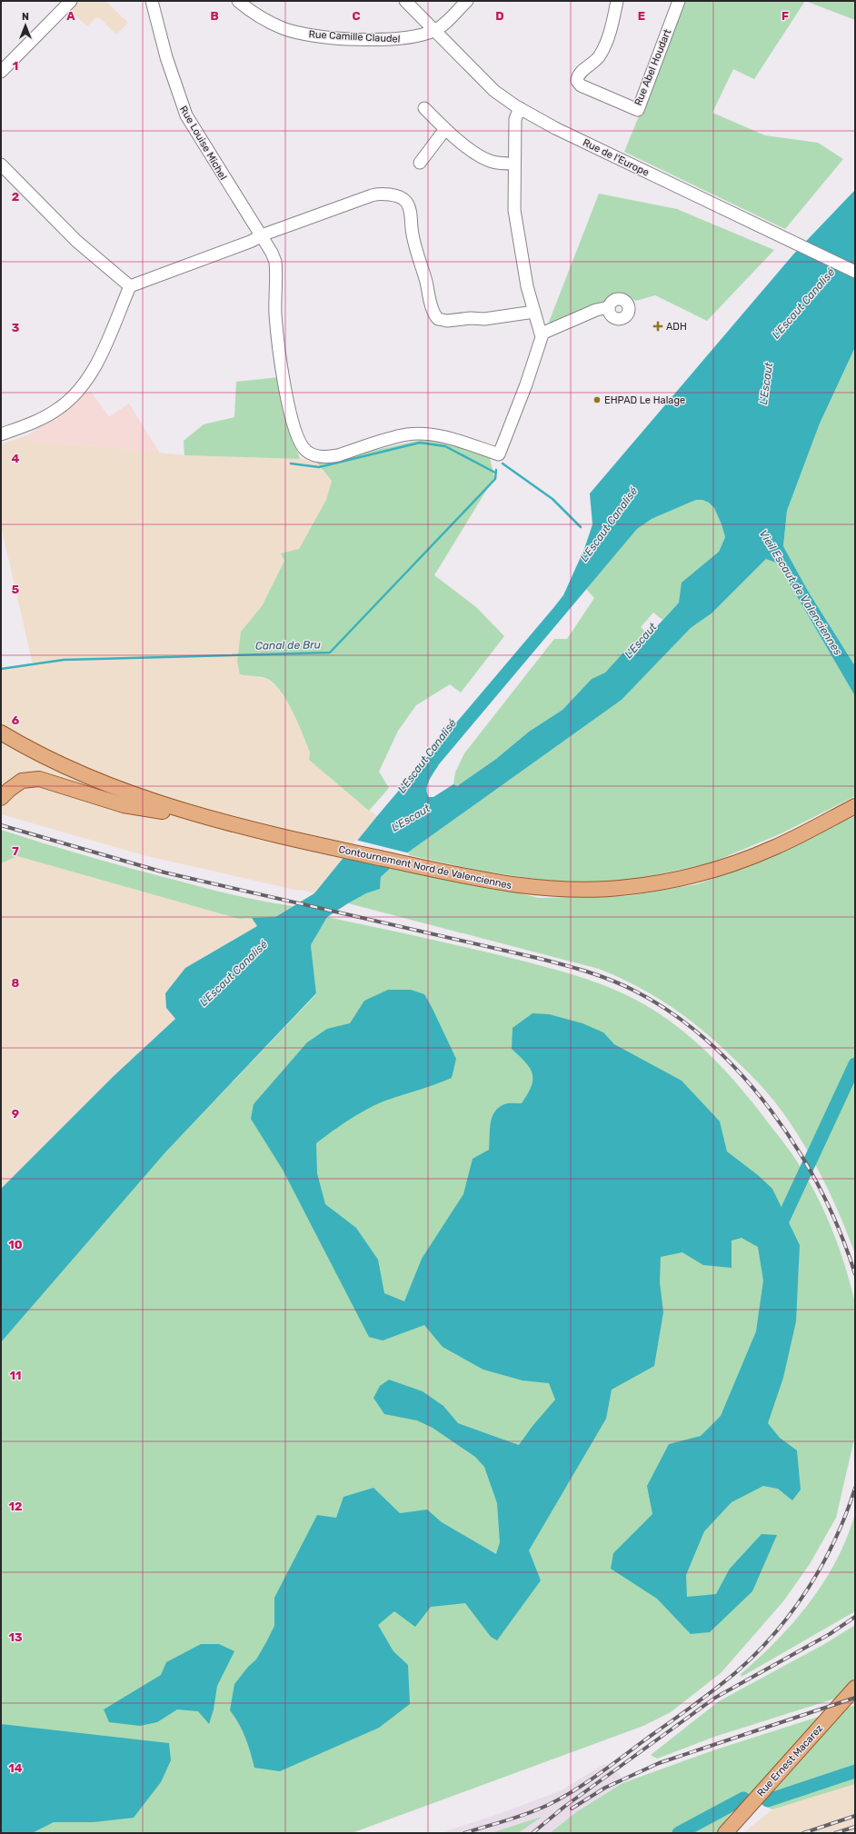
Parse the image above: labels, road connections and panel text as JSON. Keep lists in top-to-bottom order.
{
  "streets": {
    "main road": ["Contournement Nord de Valenciennes", "Rue Ernest Macarez"],
    "street": [
      "Rue Camille Claudel",
      "Rue Abel Houdart",
      "Rue Louise Michel",
      "Rue de l'Europe"
    ]
  },
  "crossings": [
    ["Rue Camille Claudel", "Rue de l'Europe"]
  ],
  "water": [
    "L'Escaut Canalisé",
    "L'Escaut",
    "Vieil Escaut de Valenciennes",
    "Canal de Bru"
  ],
  "places": {
    "health": ["ADH"],
    "other": ["EHPAD Le Halage"]
  },
  "north": "top",
  "grid": {
    "columns": [
      "A",
      "B",
      "C",
      "D",
      "E",
      "F"
    ],
    "rows": [
      "1",
      "2",
      "3",
      "4",
      "5",
      "6",
      "7",
      "8",
      "9",
      "10",
      "11",
      "12",
      "13",
      "14"
    ]
  }
}
